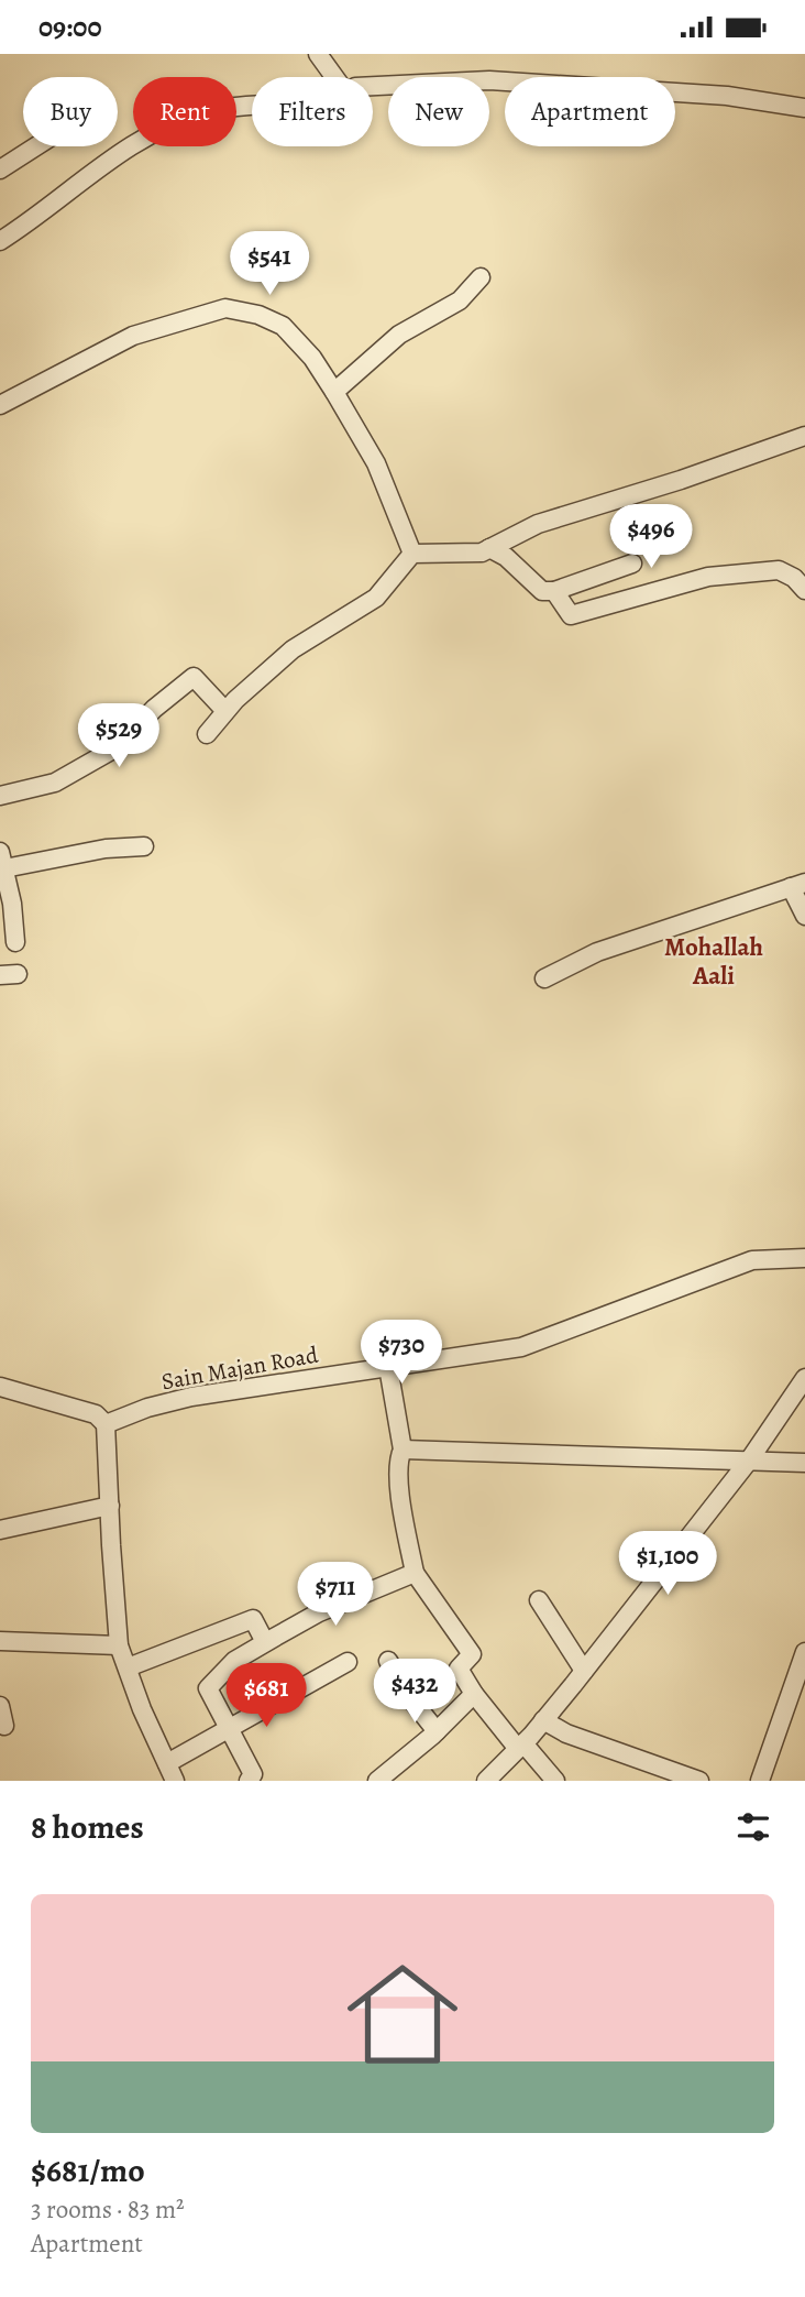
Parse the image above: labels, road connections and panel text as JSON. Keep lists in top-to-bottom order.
{
  "streets": {
    "street": ["Sain Majan Road"]
  },
  "districts": ["Mohallah Aali"],
  "page": {
    "status": "09:00",
    "chip": [
      "Buy",
      "Rent",
      "Filters",
      "New",
      "Apartment"
    ],
    "price": [
      "$541",
      "$496",
      "$529",
      "$730",
      "$1,100",
      "$711",
      "$432",
      "$681"
    ],
    "heading": "8 homes",
    "list": [
      {
        "name": "$681/mo",
        "note": "3 rooms · 83 m² · Apartment"
      }
    ]
  }
}
